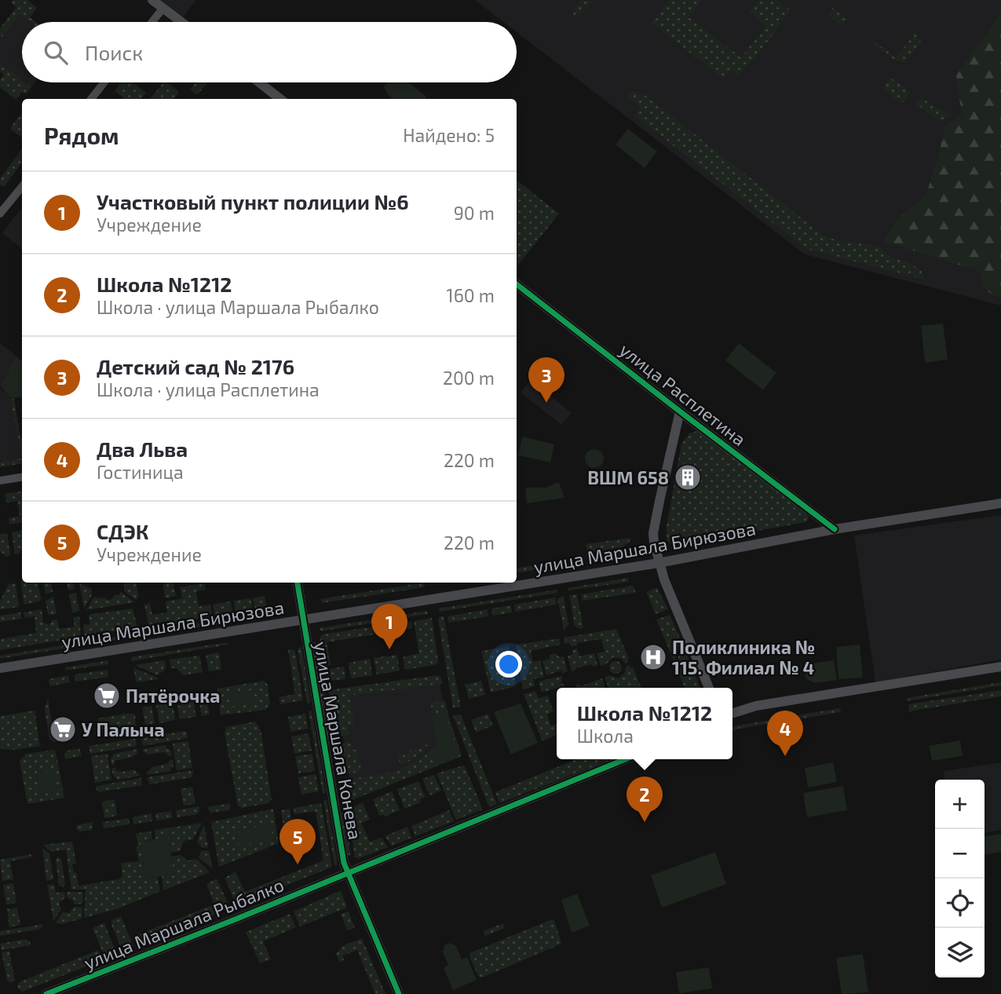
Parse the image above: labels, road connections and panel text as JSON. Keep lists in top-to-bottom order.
{
  "streets": {
    "main road": ["улица Маршала Бирюзова"],
    "street": ["улица Расплетина", "улица Маршала Конева", "улица Маршала Рыбалко"]
  },
  "crossings": [
    ["улица Расплетина", "улица Маршала Бирюзова"],
    ["улица Маршала Бирюзова", "улица Маршала Конева"],
    ["улица Маршала Конева", "улица Маршала Рыбалко"]
  ],
  "places": {
    "building": ["ВШM 658"],
    "hospital": ["Поликлиника № 115. Филиал № 4"],
    "supermarket": ["Пятёрочка", "У Палыча"]
  },
  "page": {
    "search": "Поиск",
    "heading": ["Рядом", "Найдено: 5"],
    "list": [
      {
        "mark": "1",
        "name": "Участковый пункт полиции №6",
        "note": "Учреждение",
        "value": "90 m"
      },
      {
        "mark": "2",
        "name": "Школа №1212",
        "note": "Школа · улица Маршала Рыбалко",
        "value": "160 m"
      },
      {
        "mark": "3",
        "name": "Детский сад № 2176",
        "note": "Школа · улица Расплетина",
        "value": "200 m"
      },
      {
        "mark": "4",
        "name": "Два Льва",
        "note": "Гостиница",
        "value": "220 m"
      },
      {
        "mark": "5",
        "name": "СДЭК",
        "note": "Учреждение",
        "value": "220 m"
      }
    ],
    "pins": [
      "3",
      "1",
      "4",
      "2",
      "5"
    ],
    "popup": ["Школа №1212", "Школа"],
    "map_buttons": ["+", "−"]
  }
}
